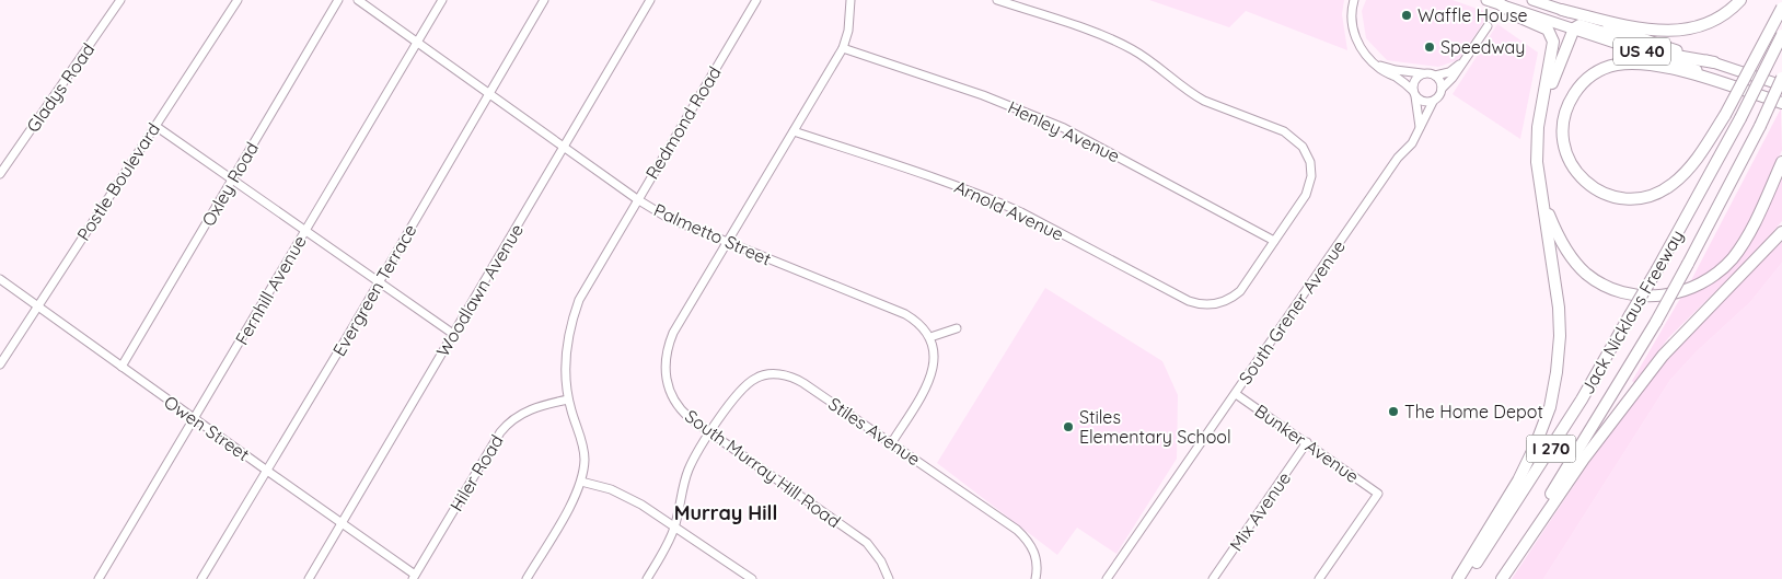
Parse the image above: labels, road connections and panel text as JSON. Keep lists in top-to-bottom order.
{
  "streets": {
    "highway": ["Jack Nicklaus Freeway", "I 270"],
    "main road": ["US 40"],
    "street": [
      "Gladys Road",
      "Redmond Road",
      "Henley Avenue",
      "Postle Boulevard",
      "Oxley Road",
      "Arnold Avenue",
      "Palmetto Street",
      "Fernhill Avenue",
      "Evergreen Terrace",
      "Woodlawn Avenue",
      "South Grener Avenue",
      "Owen Street",
      "Stiles Avenue",
      "Bunker Avenue",
      "South Murray Hill Road",
      "Hiler Road",
      "Mix Avenue"
    ]
  },
  "crossings": [
    ["Redmond Road", "Palmetto Street"],
    ["Redmond Road", "Hiler Road"],
    ["Henley Avenue", "Arnold Avenue"],
    ["Henley Avenue", "South Murray Hill Road"],
    ["Postle Boulevard", "Owen Street"],
    ["Oxley Road", "Owen Street"],
    ["Arnold Avenue", "South Murray Hill Road"],
    ["Palmetto Street", "Fernhill Avenue"],
    ["Palmetto Street", "Evergreen Terrace"],
    ["Palmetto Street", "Woodlawn Avenue"],
    ["Palmetto Street", "South Murray Hill Road"],
    ["Fernhill Avenue", "Owen Street"],
    ["Evergreen Terrace", "Owen Street"],
    ["Woodlawn Avenue", "Owen Street"],
    ["South Grener Avenue", "Bunker Avenue"],
    ["Owen Street", "Hiler Road"],
    ["Stiles Avenue", "South Murray Hill Road"],
    ["Bunker Avenue", "Mix Avenue"]
  ],
  "districts": ["Murray Hill"],
  "places": [
    "Waffle House",
    "Speedway",
    "The Home Depot",
    "Stiles Elementary School"
  ]
}
